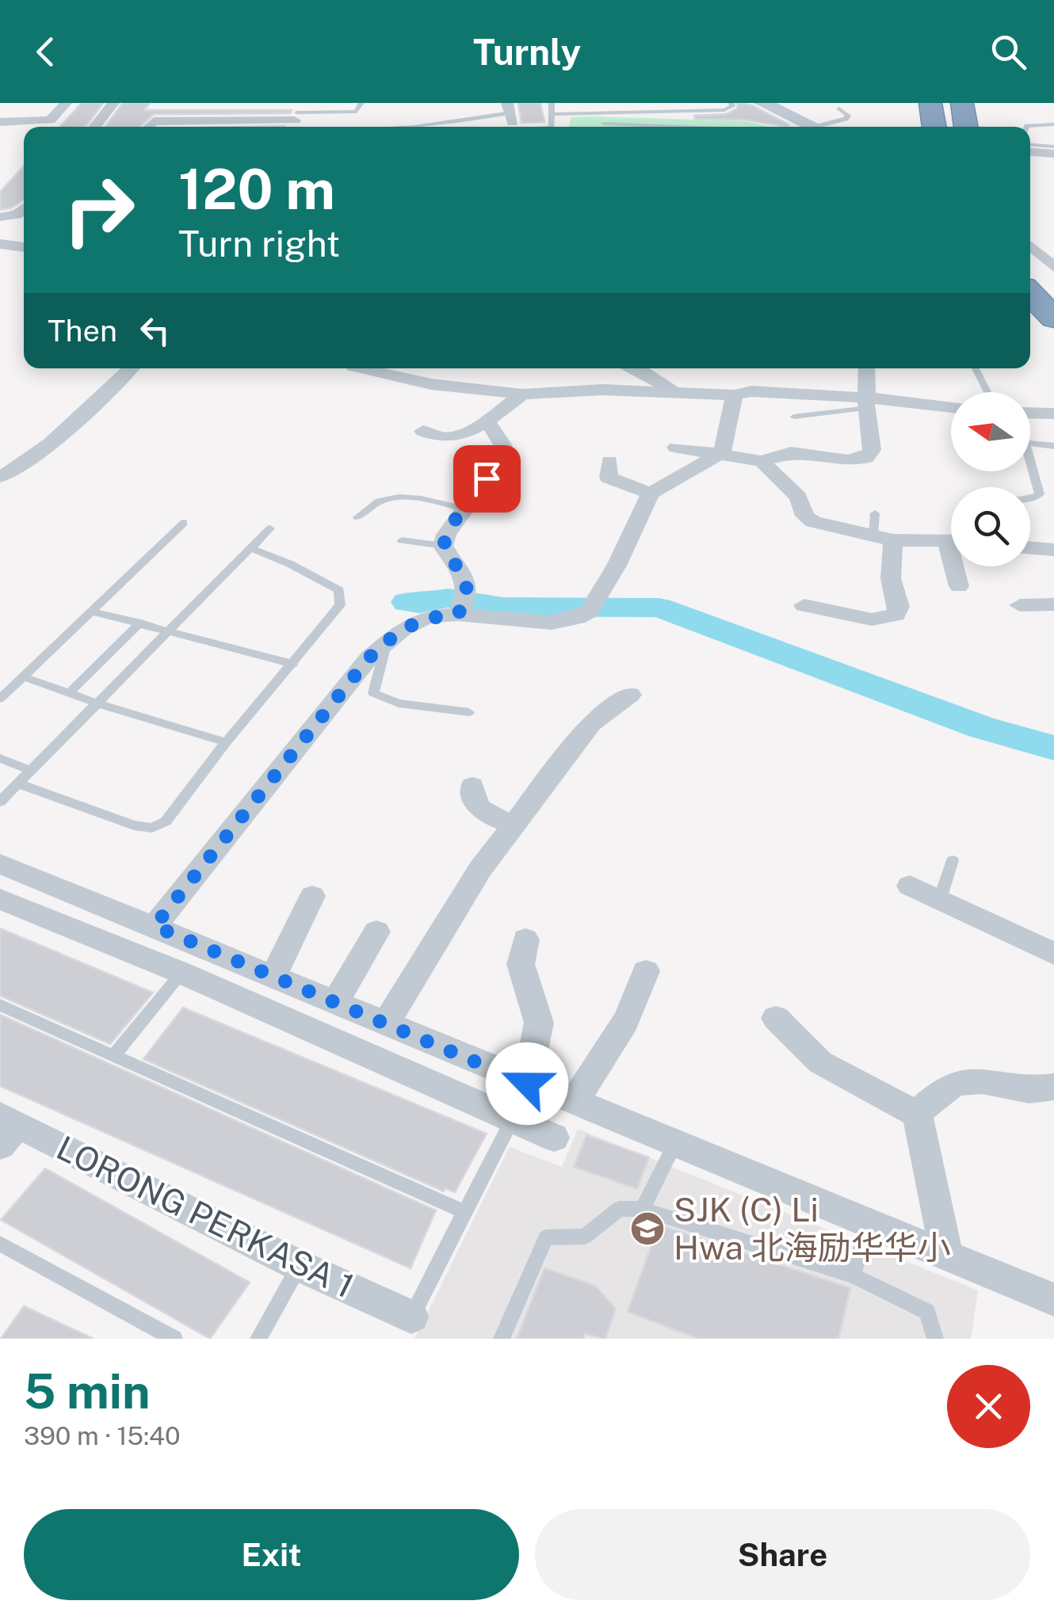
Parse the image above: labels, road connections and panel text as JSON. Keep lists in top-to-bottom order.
{
  "streets": {
    "street": ["LORONG PERKASA 1"]
  },
  "places": {
    "school or university": ["SJK (C) Li Hwa 北海励华华小"]
  },
  "north": "left",
  "page": {
    "header": "Turnly",
    "turn": ["120 m", "Turn right"],
    "then": "Then",
    "heading": ["5 min", "390 m · 15:40"],
    "buttons": ["Exit", "Share"]
  }
}
